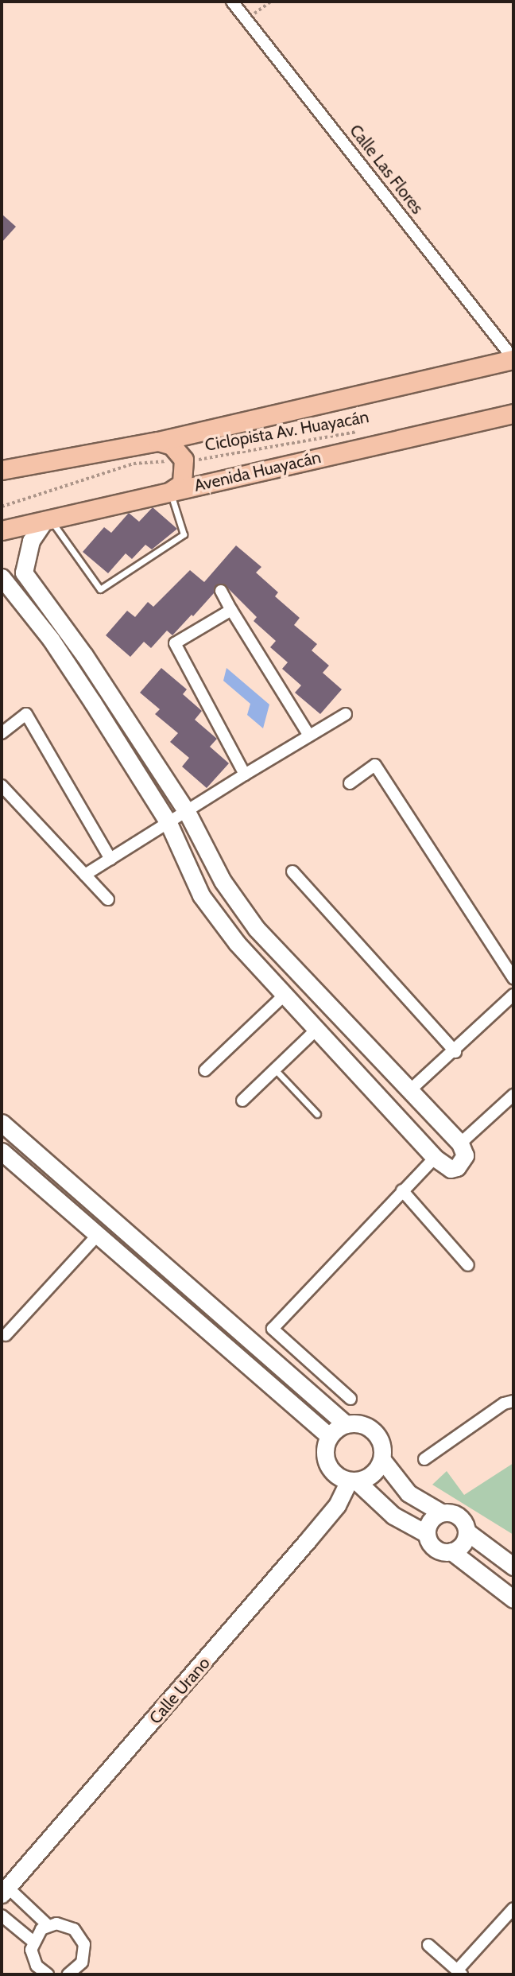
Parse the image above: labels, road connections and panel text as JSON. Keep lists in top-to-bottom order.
{
  "streets": {
    "main road": ["Avenida Huayacán"],
    "street": ["Calle Las Flores", "Calle Urano"],
    "path": ["Ciclopista Av. Huayacán"]
  }
}
